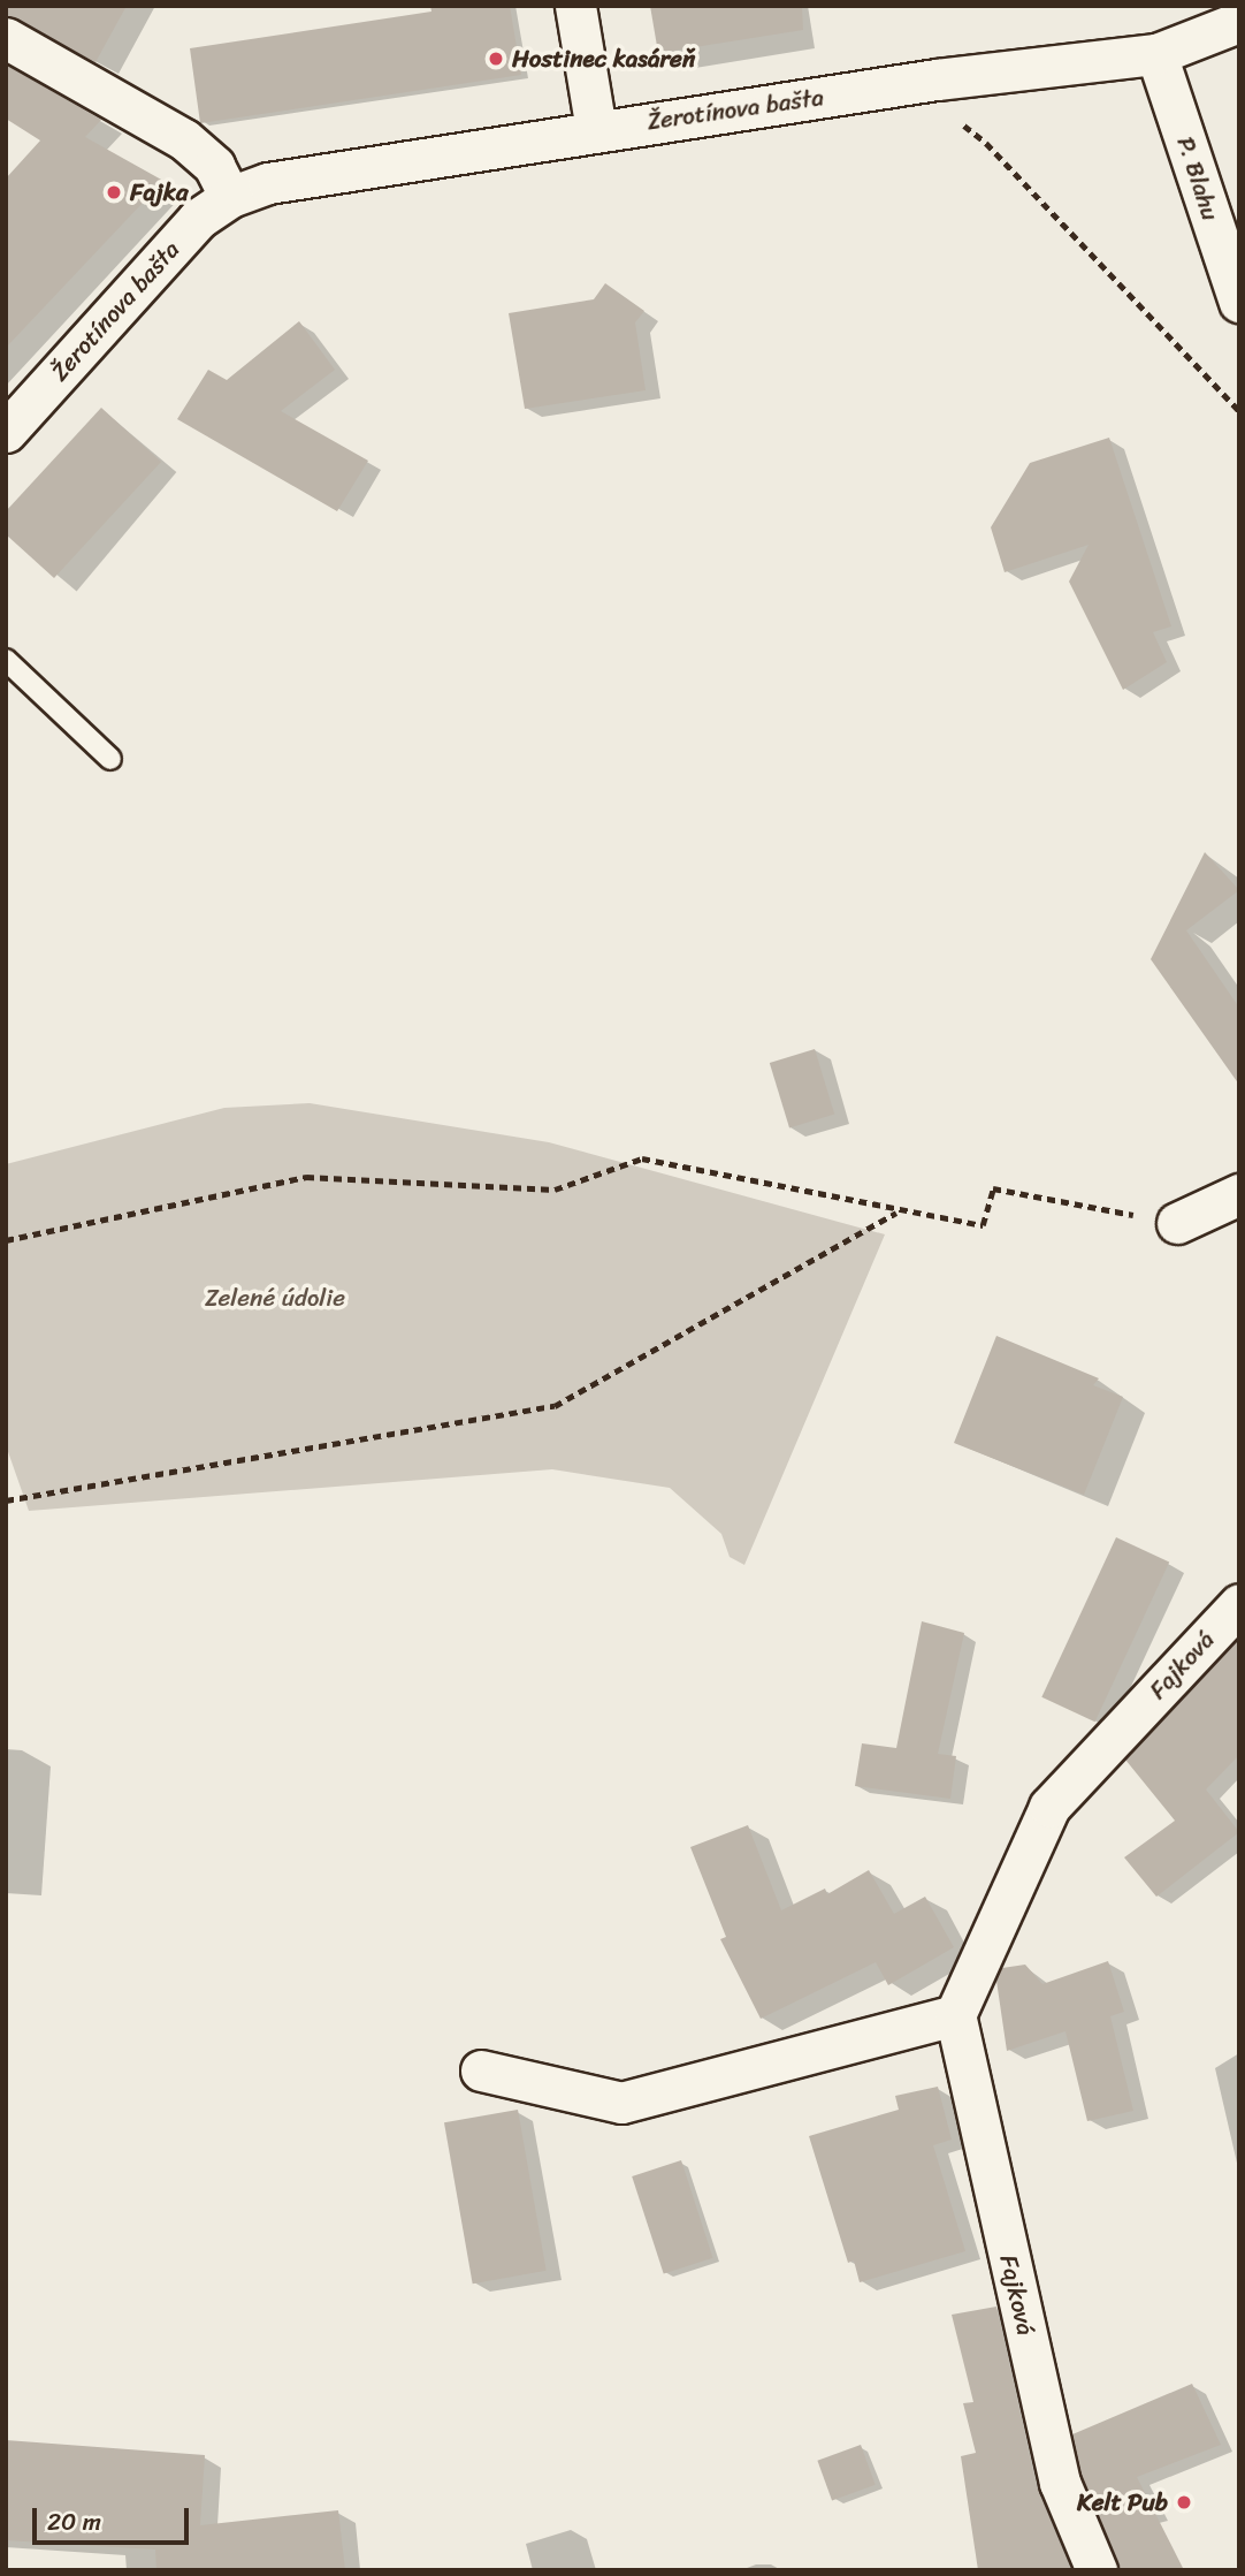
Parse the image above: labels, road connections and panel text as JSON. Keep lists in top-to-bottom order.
{
  "streets": {
    "street": ["Žerotínova bašta", "P. Blahu", "Fajková"]
  },
  "crossings": [
    ["Žerotínova bašta", "P. Blahu"]
  ],
  "parks": ["Zelené údolie"],
  "places": ["Hostinec kasáreň", "Fajka", "Kelt Pub"],
  "scale_bar": "20 m"
}
